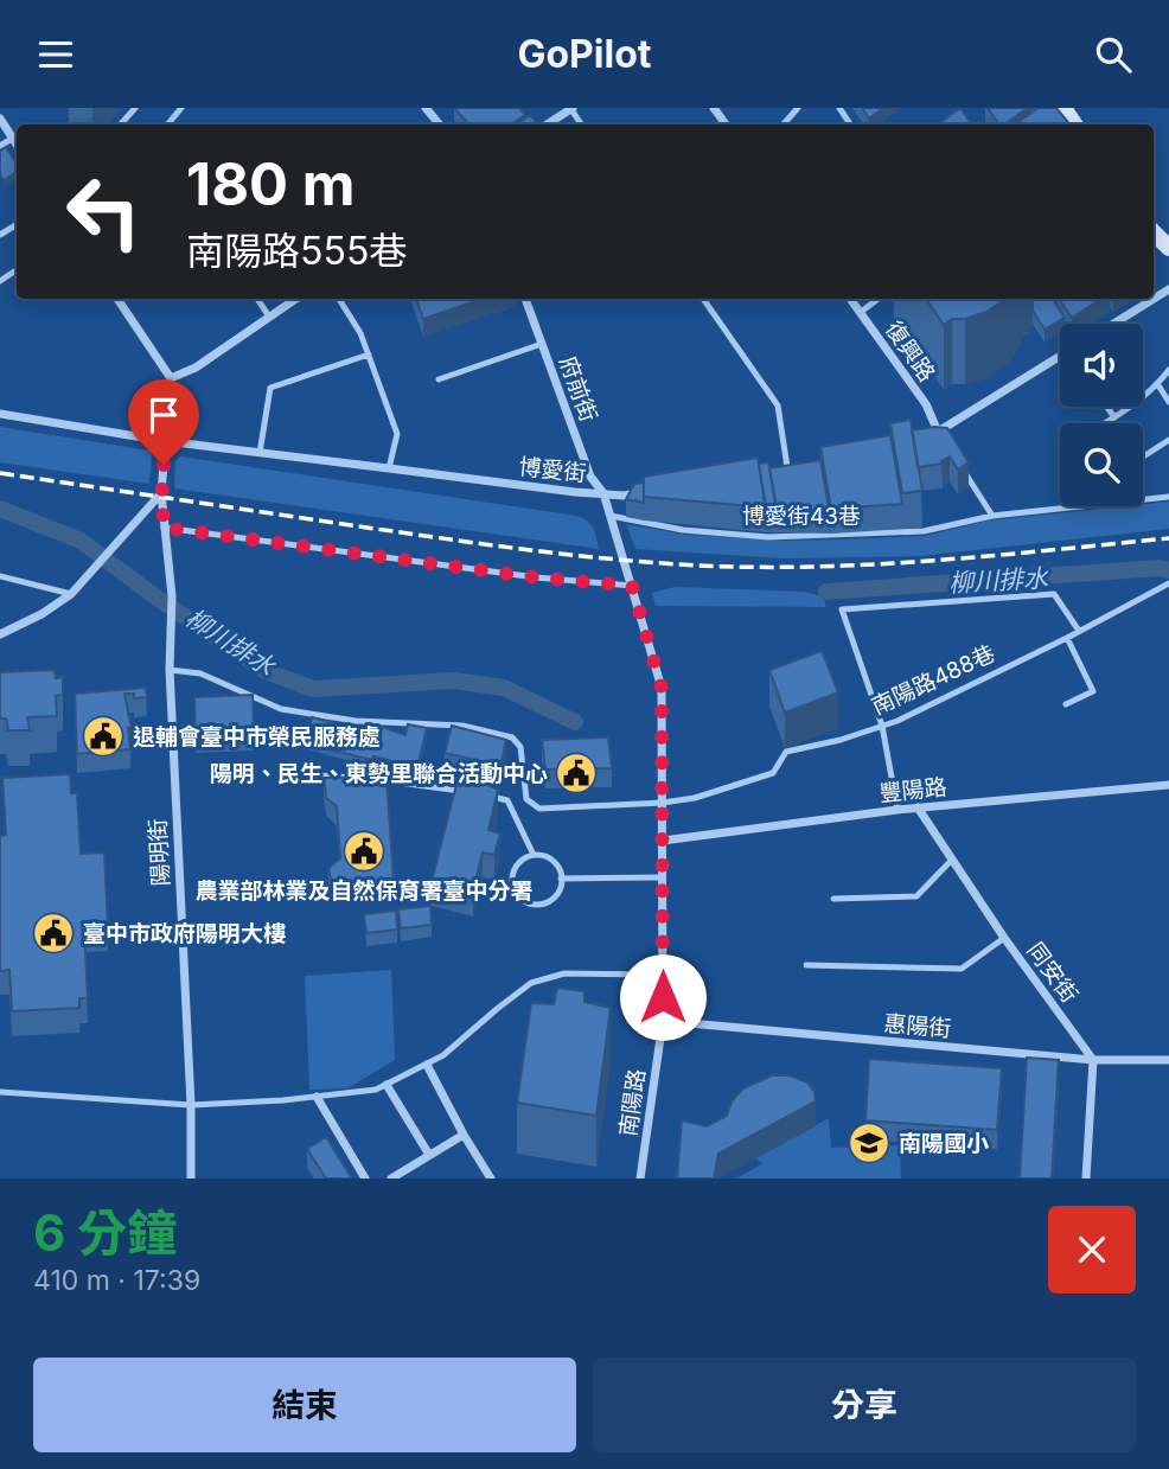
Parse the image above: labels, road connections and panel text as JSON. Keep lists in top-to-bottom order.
{
  "streets": {
    "street": [
      "復興路",
      "府前街",
      "博愛街",
      "豐陽路",
      "陽明街",
      "同安街",
      "惠陽街",
      "南陽路"
    ],
    "lane": ["博愛街43巷", "南陽路488巷"]
  },
  "crossings": [
    ["府前街", "博愛街"],
    ["府前街", "南陽路"],
    ["博愛街", "南陽路"],
    ["博愛街43巷", "南陽路"],
    ["南陽路488巷", "陽明街"],
    ["南陽路488巷", "南陽路"],
    ["豐陽路", "同安街"],
    ["豐陽路", "南陽路"],
    ["同安街", "惠陽街"],
    ["惠陽街", "南陽路"]
  ],
  "water": ["柳川排水"],
  "places": {
    "public building": [
      "退輔會臺中市榮民服務處",
      "陽明、民生、東勢里聯合活動中心",
      "農業部林業及自然保育署臺中分署",
      "臺中市政府陽明大樓"
    ],
    "school or university": ["南陽國小"]
  },
  "page": {
    "header": "GoPilot",
    "turn": ["180 m", "南陽路555巷"],
    "heading": ["6 分鐘", "410 m · 17:39"],
    "buttons": ["結束", "分享"]
  }
}
